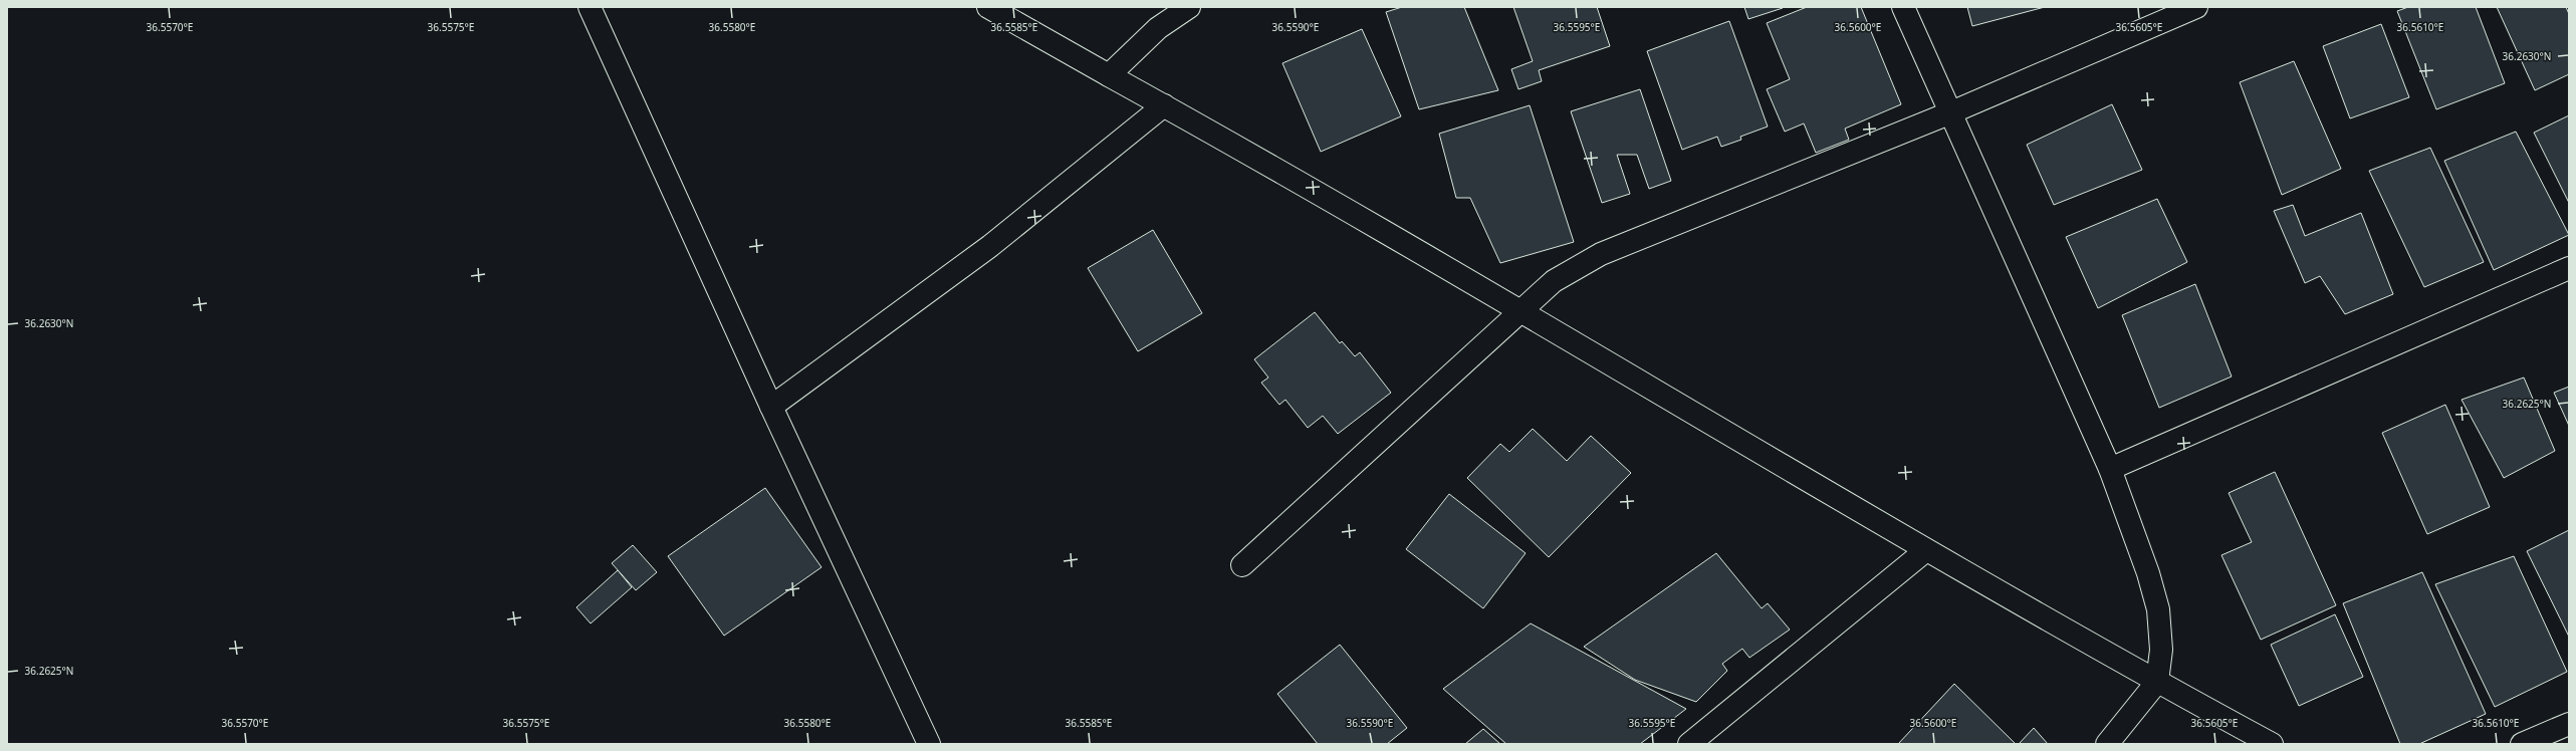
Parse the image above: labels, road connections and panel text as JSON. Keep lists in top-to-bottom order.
{
  "coordinates": [
    "36.5570°E",
    "36.5575°E",
    "36.5580°E",
    "36.5585°E",
    "36.5590°E",
    "36.5595°E",
    "36.5600°E",
    "36.5605°E",
    "36.5610°E",
    "36.2630°N",
    "36.2625°N"
  ]
}
